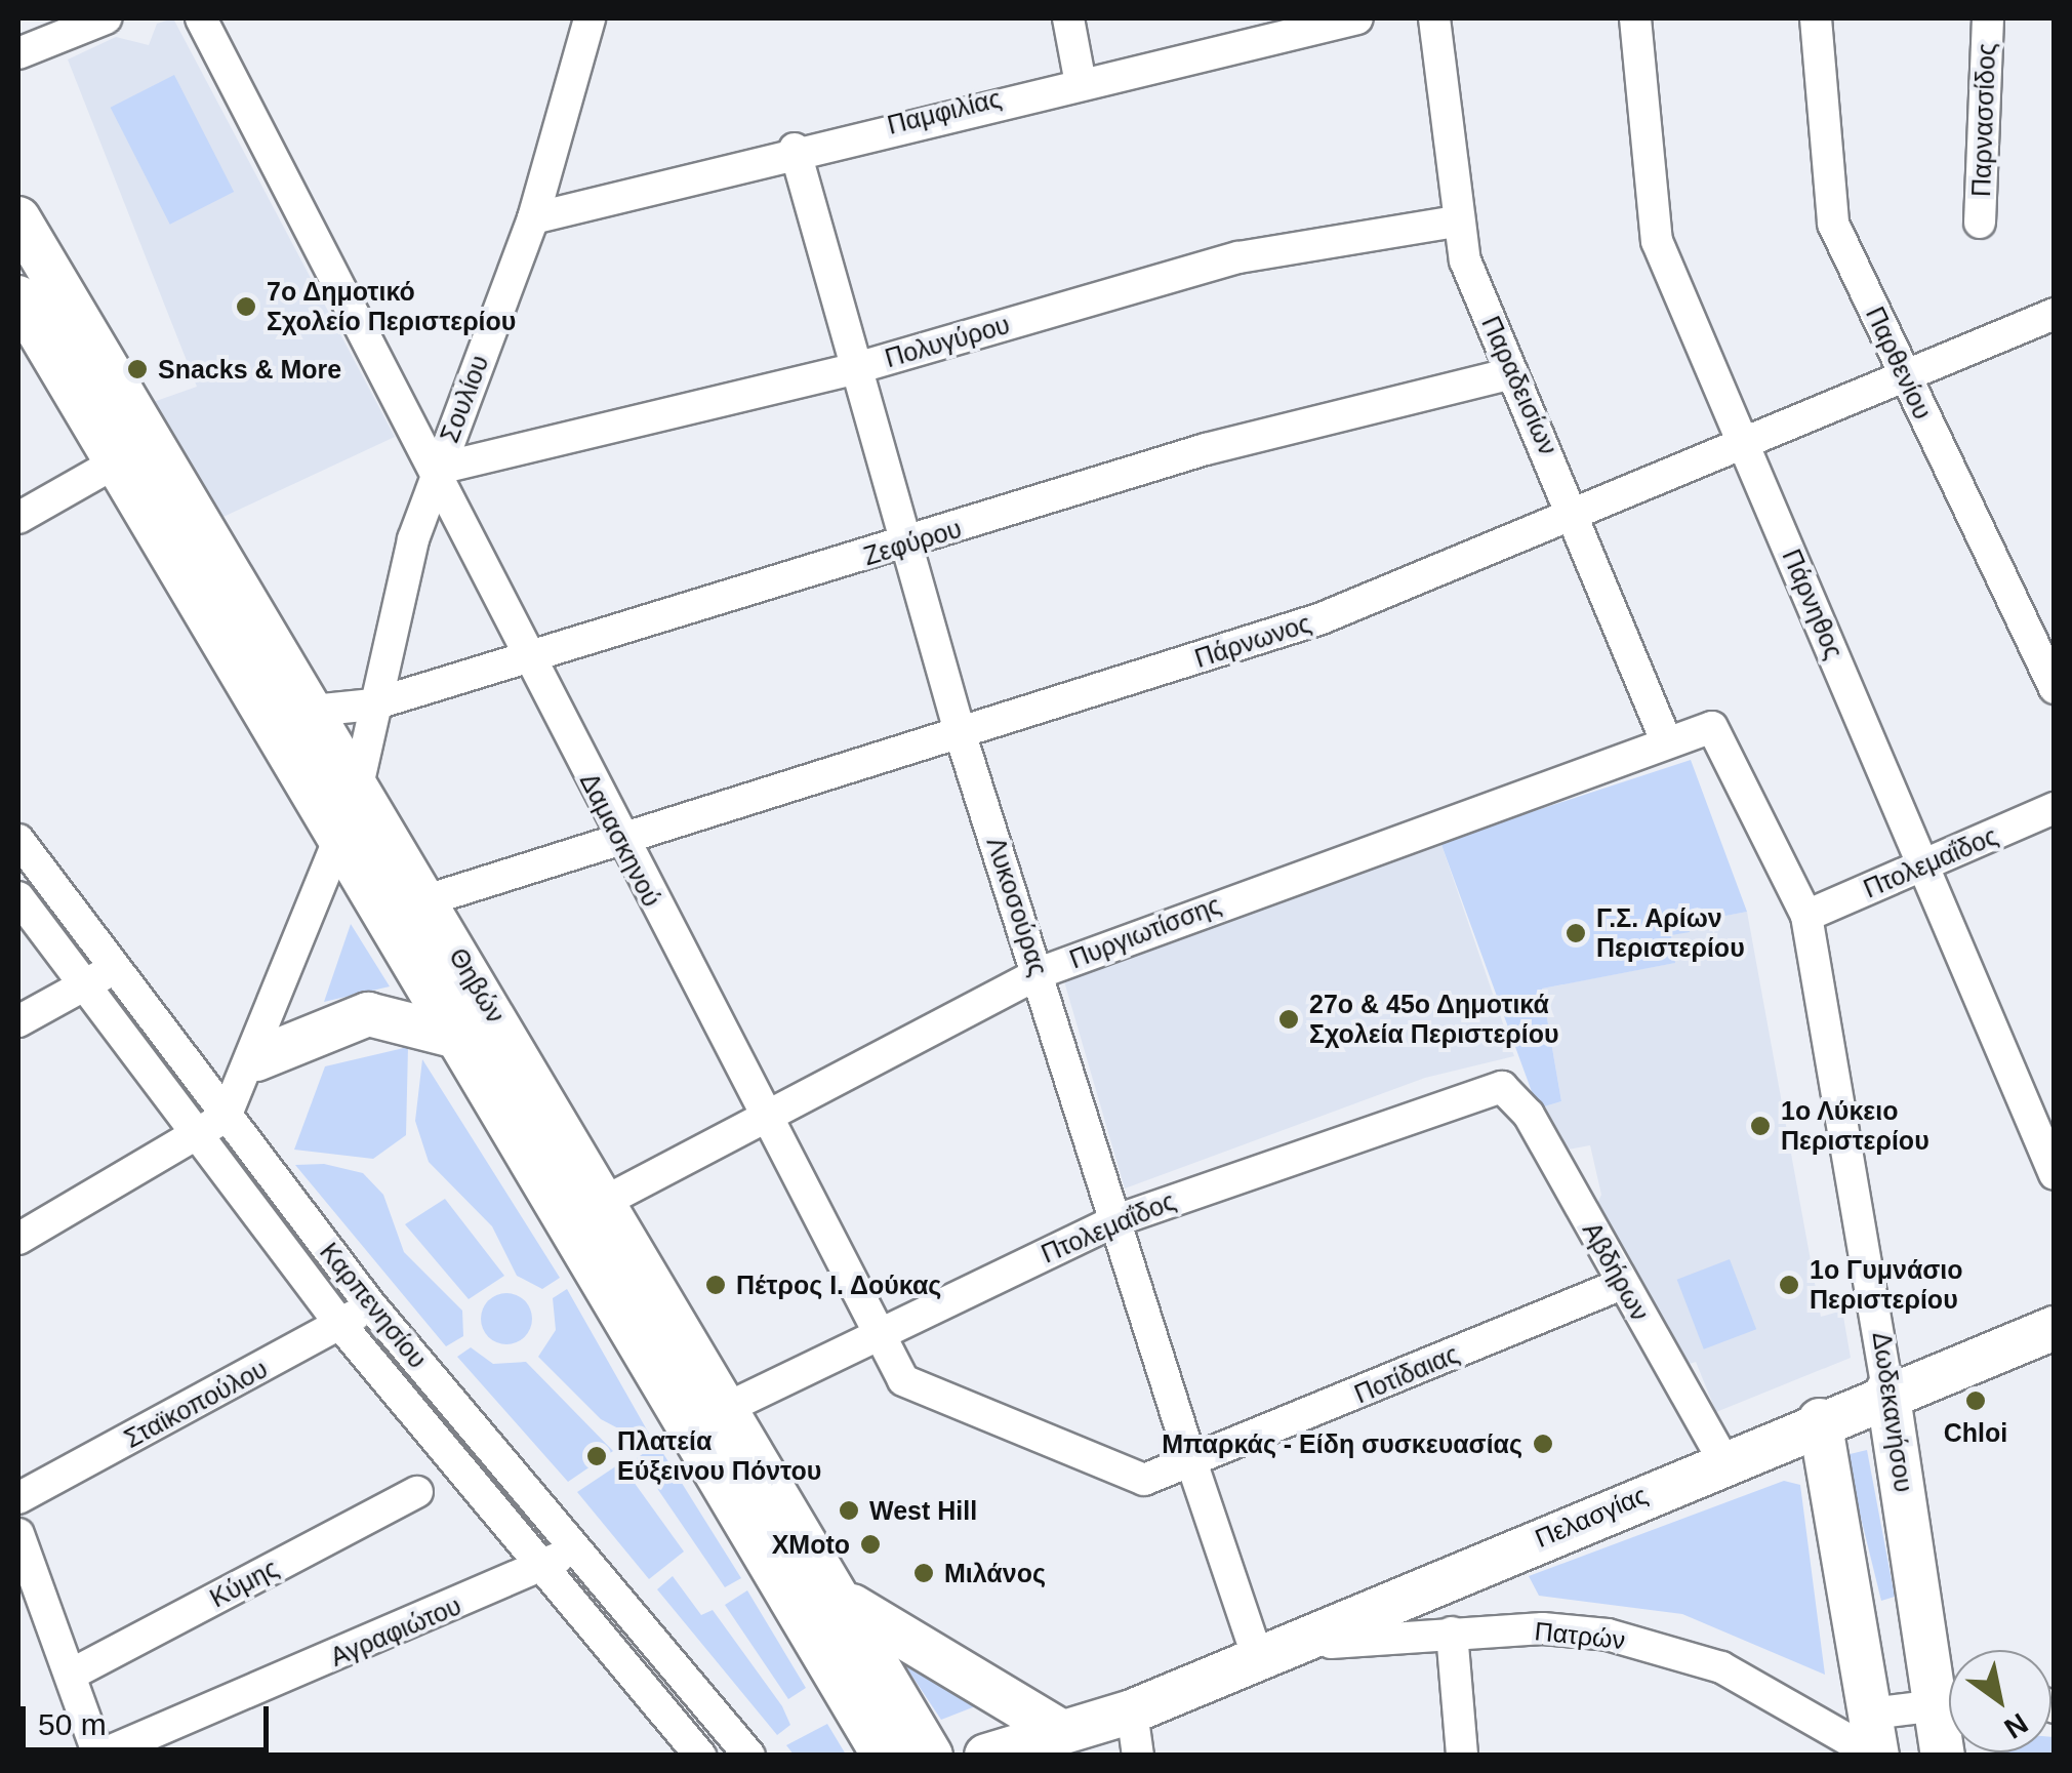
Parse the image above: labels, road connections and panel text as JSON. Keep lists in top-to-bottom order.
{
  "streets": {
    "main road": ["Θηβών", "Δωδεκανήσου", "Πελασγίας"],
    "street": [
      "Παμφιλίας",
      "Παρνασσίδος",
      "Πολυγύρου",
      "Παρθενίου",
      "Παραδεισίων",
      "Σουλίου",
      "Ζεφύρου",
      "Πάρνηθος",
      "Πάρνωνος",
      "Δαμασκηνού",
      "Πτολεμαΐδος",
      "Λυκοσούρας",
      "Πυργιωτίσσης",
      "Αβδήρων",
      "Καρπενησίου",
      "Ποτίδαιας",
      "Σταϊκοπούλου",
      "Κύμης",
      "Αγραφιώτου",
      "Πατρών"
    ]
  },
  "crossings": [
    ["Παμφιλίας", "Σουλίου"],
    ["Παμφιλίας", "Λυκοσούρας"],
    ["Πολυγύρου", "Παραδεισίων"],
    ["Πολυγύρου", "Σουλίου"],
    ["Πολυγύρου", "Δαμασκηνού"],
    ["Πολυγύρου", "Λυκοσούρας"],
    ["Παρθενίου", "Πάρνωνος"],
    ["Παραδεισίων", "Ζεφύρου"],
    ["Παραδεισίων", "Πάρνωνος"],
    ["Παραδεισίων", "Πυργιωτίσσης"],
    ["Σουλίου", "Ζεφύρου"],
    ["Σουλίου", "Δαμασκηνού"],
    ["Σουλίου", "Θηβών"],
    ["Ζεφύρου", "Δαμασκηνού"],
    ["Ζεφύρου", "Λυκοσούρας"],
    ["Ζεφύρου", "Θηβών"],
    ["Πάρνηθος", "Πάρνωνος"],
    ["Πάρνηθος", "Πτολεμαΐδος"],
    ["Πάρνωνος", "Δαμασκηνού"],
    ["Πάρνωνος", "Λυκοσούρας"],
    ["Πάρνωνος", "Θηβών"],
    ["Δαμασκηνού", "Πτολεμαΐδος"],
    ["Δαμασκηνού", "Λυκοσούρας"],
    ["Δαμασκηνού", "Πυργιωτίσσης"],
    ["Δαμασκηνού", "Ποτίδαιας"],
    ["Πτολεμαΐδος", "Λυκοσούρας"],
    ["Πτολεμαΐδος", "Θηβών"],
    ["Πτολεμαΐδος", "Αβδήρων"],
    ["Πτολεμαΐδος", "Δωδεκανήσου"],
    ["Λυκοσούρας", "Πυργιωτίσσης"],
    ["Λυκοσούρας", "Ποτίδαιας"],
    ["Λυκοσούρας", "Πελασγίας"],
    ["Λυκοσούρας", "Πατρών"],
    ["Πυργιωτίσσης", "Θηβών"],
    ["Πυργιωτίσσης", "Δωδεκανήσου"],
    ["Αβδήρων", "Ποτίδαιας"],
    ["Αβδήρων", "Πελασγίας"],
    ["Καρπενησίου", "Σταϊκοπούλου"],
    ["Καρπενησίου", "Αγραφιώτου"],
    ["Δωδεκανήσου", "Πελασγίας"],
    ["Πελασγίας", "Πατρών"]
  ],
  "places": [
    "7ο Δημοτικό Σχολείο Περιστερίου",
    "Snacks & More",
    "Γ.Σ. Αρίων Περιστερίου",
    "27ο & 45ο Δημοτικά Σχολεία Περιστερίου",
    "1ο Λύκειο Περιστερίου",
    "Πέτρος Ι. Δούκας",
    "1ο Γυμνάσιο Περιστερίου",
    "Chloi",
    "Μπαρκάς - Είδη συσκευασίας",
    "Πλατεία Εύξεινου Πόντου",
    "West Hill",
    "XMoto",
    "Μιλάνος"
  ],
  "scale_bar": "50 m",
  "north": "bottom right"
}
